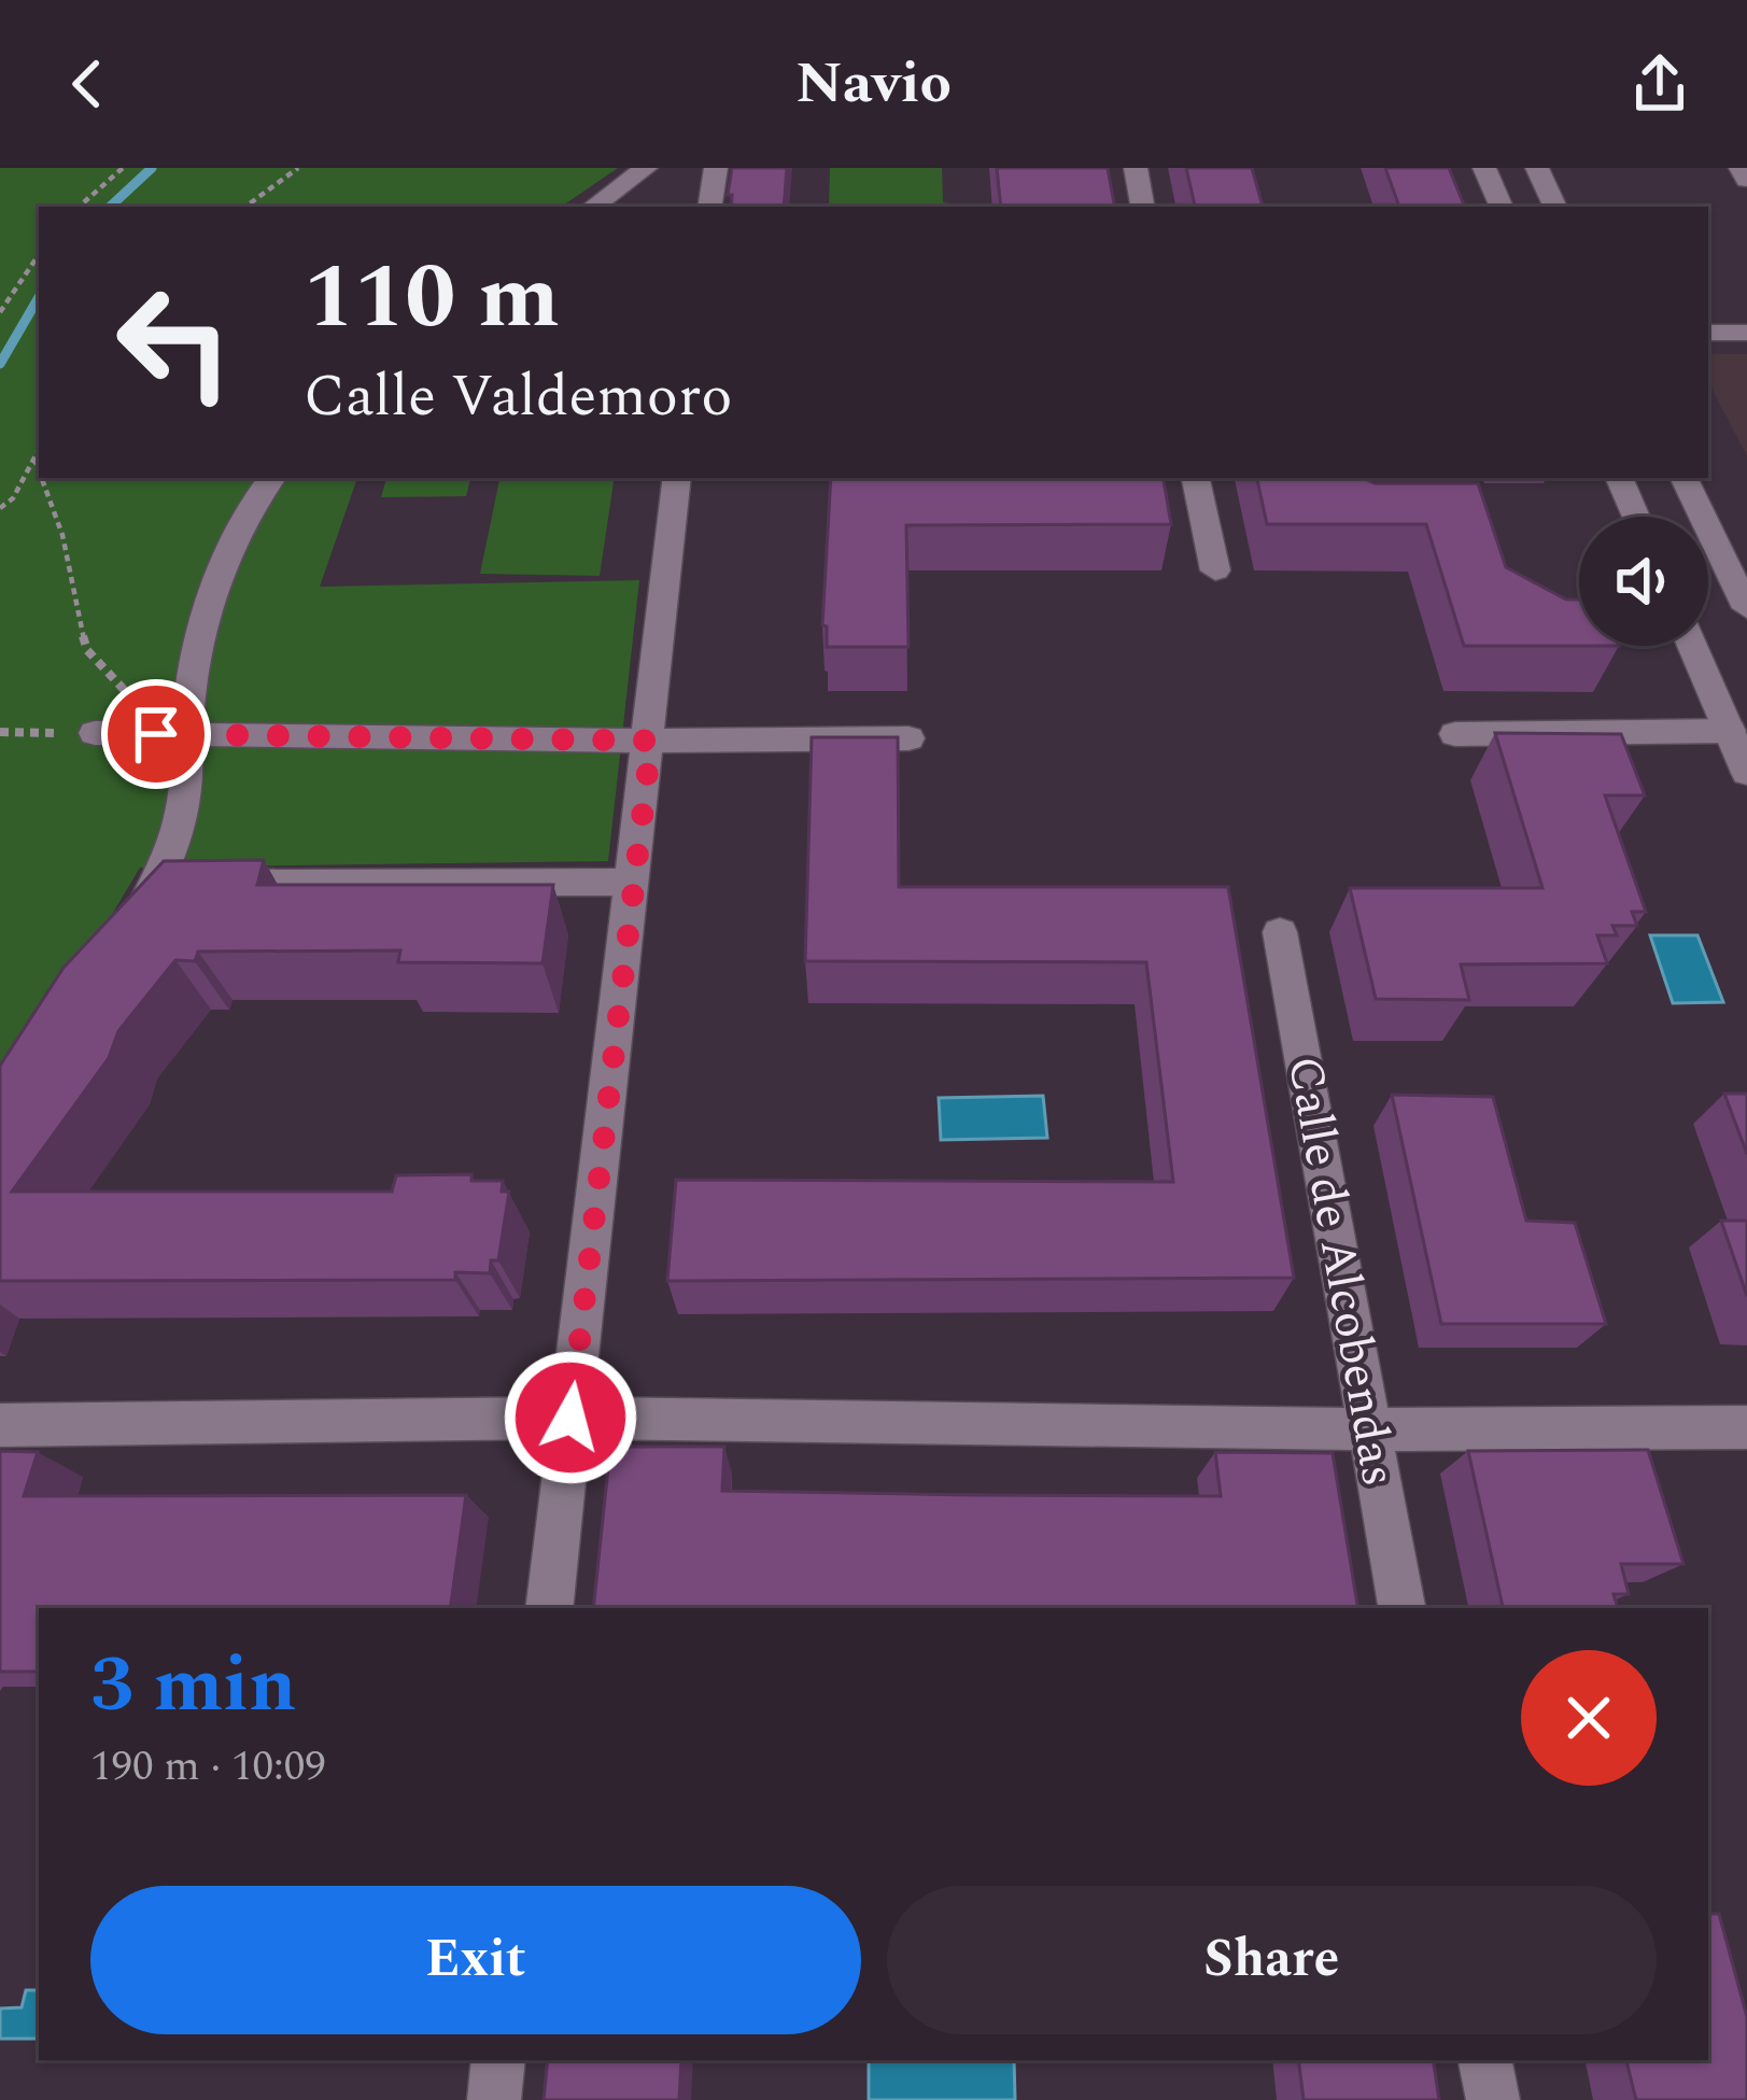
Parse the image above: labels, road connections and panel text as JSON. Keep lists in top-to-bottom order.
{
  "streets": {
    "street": ["Calle de Alcobendas"]
  },
  "page": {
    "header": "Navio",
    "turn": ["110 m", "Calle Valdemoro"],
    "heading": ["3 min", "190 m · 10:09"],
    "buttons": ["Exit", "Share"]
  }
}
